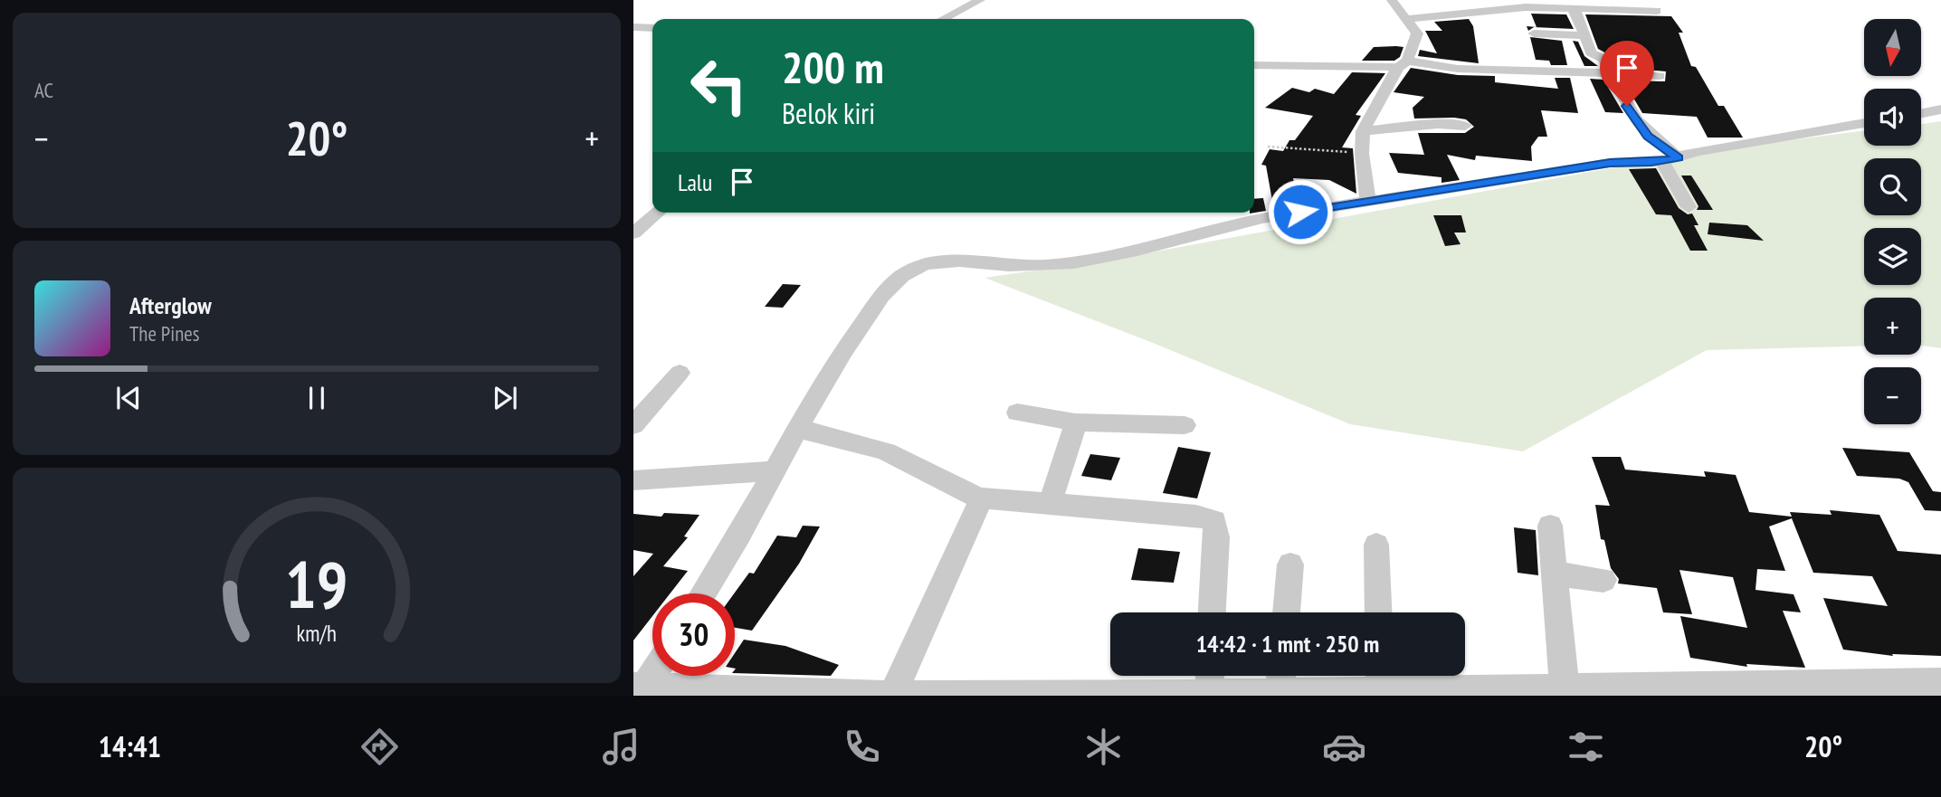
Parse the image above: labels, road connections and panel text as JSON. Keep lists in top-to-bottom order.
{
  "north": "bottom",
  "page": {
    "tile": "AC",
    "map_buttons": ["+", "−"],
    "turn": ["200 m", "Belok kiri"],
    "heat": ["−", "20°", "+"],
    "then": "Lalu",
    "song": ["Afterglow", "The Pines"],
    "limit": "30",
    "trip": "14:42 · 1 mnt · 250 m",
    "tabs": ["14:41", "20°"],
    "gauge": ["19", "km/h"]
  }
}
